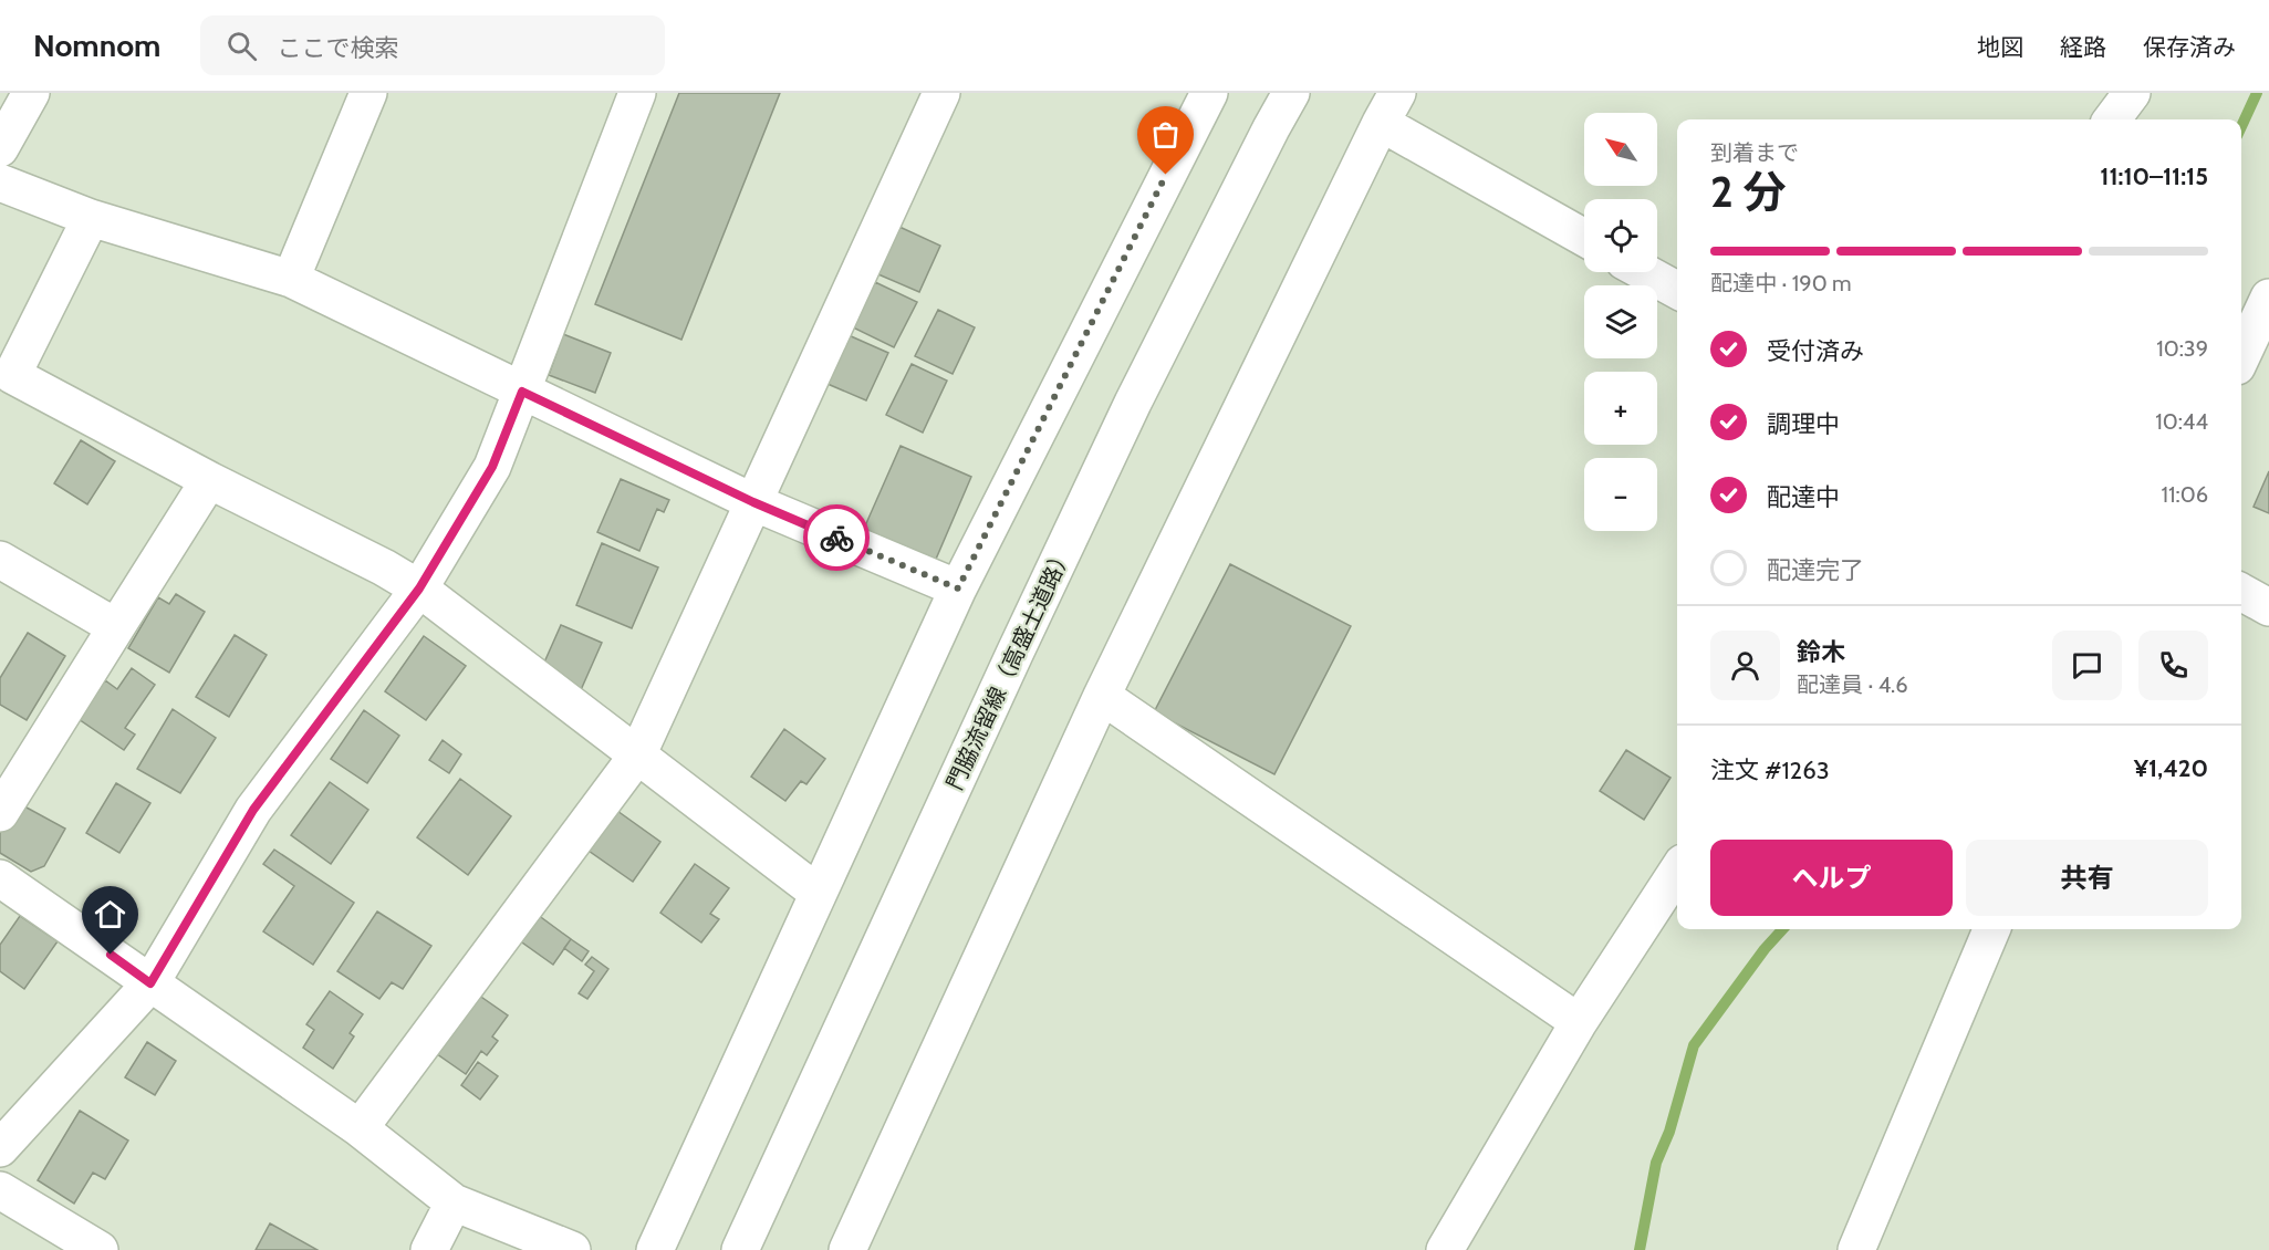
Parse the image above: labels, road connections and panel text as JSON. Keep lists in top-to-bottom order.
{
  "streets": {
    "street": ["門脇流留線（高盛土道路）"]
  },
  "north": "top left",
  "page": {
    "header": "Nomnom",
    "search": "ここで検索",
    "nav": ["地図", "経路", "保存済み"],
    "map_buttons": ["+", "−"],
    "heading": ["2 分", "到着まで", "11:10–11:15"],
    "panel": [
      "鈴木",
      "配達員 · 4.6",
      "注文 #1263",
      "¥1,420"
    ],
    "bar": "配達中 · 190 m",
    "list": [
      ["受付済み", "10:39"],
      ["調理中", "10:44"],
      ["配達中", "11:06"],
      "配達完了"
    ],
    "buttons": ["ヘルプ", "共有"]
  }
}
